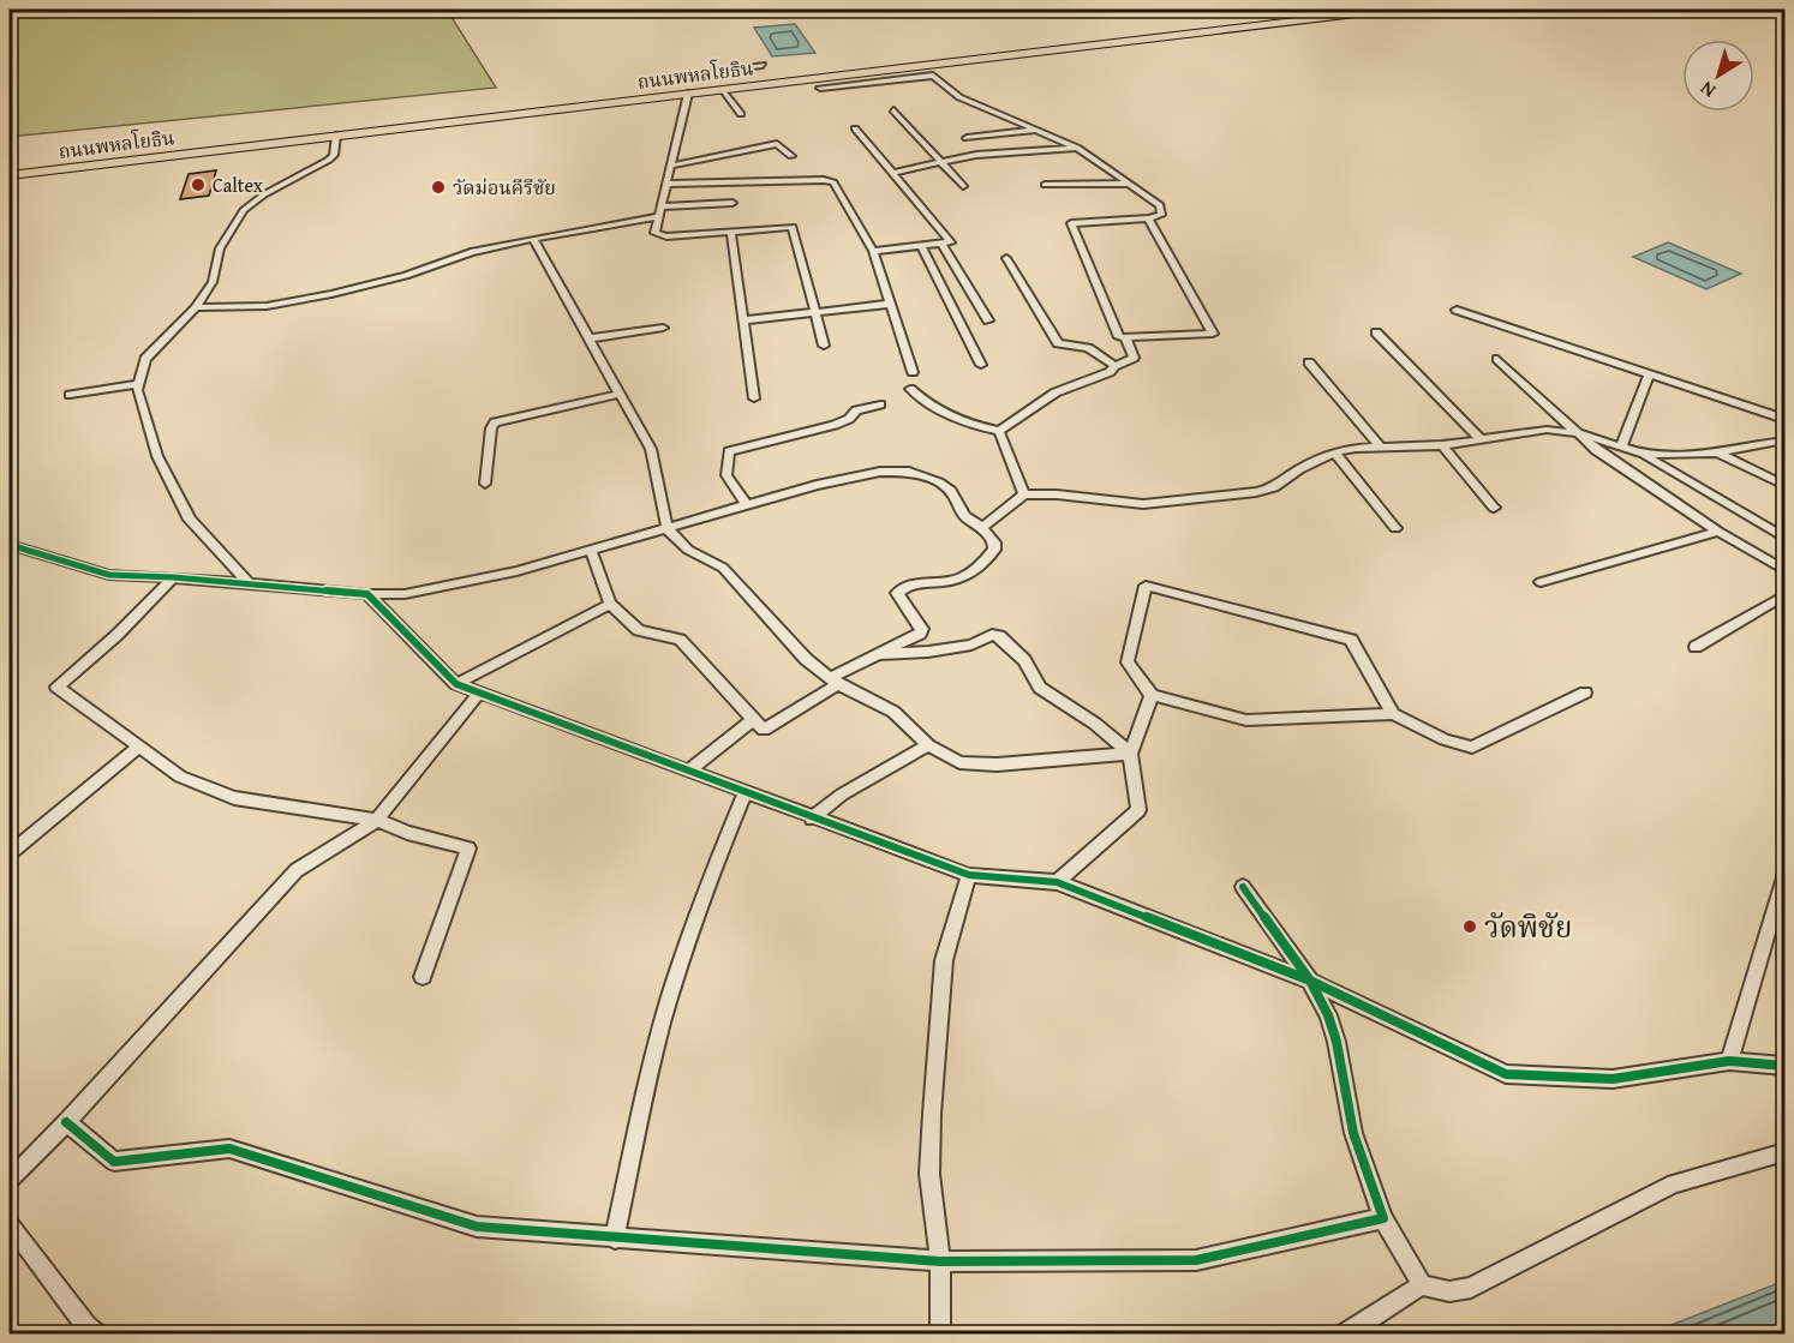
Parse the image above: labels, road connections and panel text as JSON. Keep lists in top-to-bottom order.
{
  "streets": {
    "highway": ["ถนนพหลโยธิน"]
  },
  "places": ["Caltex", "วัดม่อนคีรีชัย", "วัดพิชัย"],
  "north": "bottom left"
}
